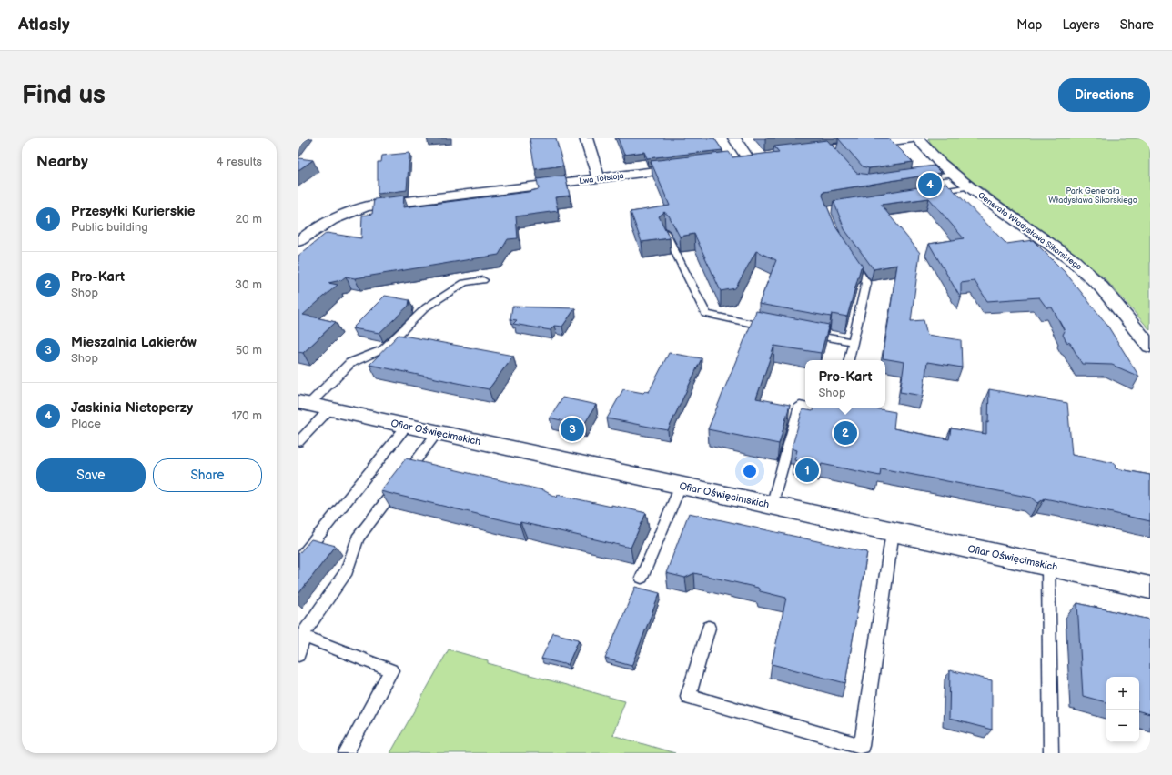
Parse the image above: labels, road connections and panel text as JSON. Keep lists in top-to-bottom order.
{
  "streets": {
    "street": ["Lwa Tołstoja", "Generała Władysława Sikorskiego", "Ofiar Oświęcimskich"]
  },
  "parks": ["Park Generała Władysława Sikorskiego"],
  "page": {
    "header": "Atlasly",
    "nav": ["Map", "Layers", "Share"],
    "buttons": [
      "Directions",
      ["Save", "Share"]
    ],
    "title": "Find us",
    "heading": ["Nearby", "4 results"],
    "pins": [
      "4",
      "3",
      "2",
      "1"
    ],
    "list": [
      {
        "mark": "1",
        "name": "Przesyłki Kurierskie",
        "note": "Public building",
        "value": "20 m"
      },
      {
        "mark": "2",
        "name": "Pro-Kart",
        "note": "Shop",
        "value": "30 m"
      },
      {
        "mark": "3",
        "name": "Mieszalnia Lakierów",
        "note": "Shop",
        "value": "50 m"
      },
      {
        "mark": "4",
        "name": "Jaskinia Nietoperzy",
        "note": "Place",
        "value": "170 m"
      }
    ],
    "popup": ["Pro-Kart", "Shop"],
    "map_buttons": ["+", "−"]
  }
}
